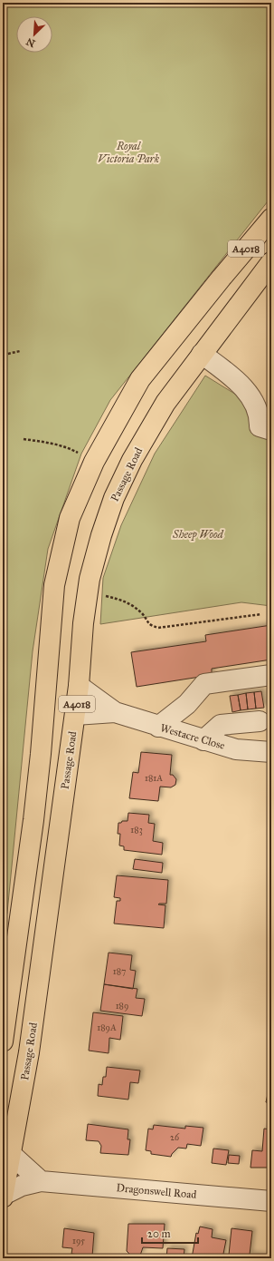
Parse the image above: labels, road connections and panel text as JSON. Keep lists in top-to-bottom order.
{
  "streets": {
    "main road": ["A4018", "Passage Road"],
    "street": ["Westacre Close", "Dragonswell Road"]
  },
  "crossings": [
    ["Passage Road", "Westacre Close"],
    ["Passage Road", "Dragonswell Road"]
  ],
  "parks": ["Royal Victoria Park", "Sheep Wood"],
  "house_numbers": [
    "181A",
    "183",
    "187",
    "189",
    "189A",
    "26",
    "195"
  ],
  "scale_bar": "20 m",
  "north": "bottom left"
}
